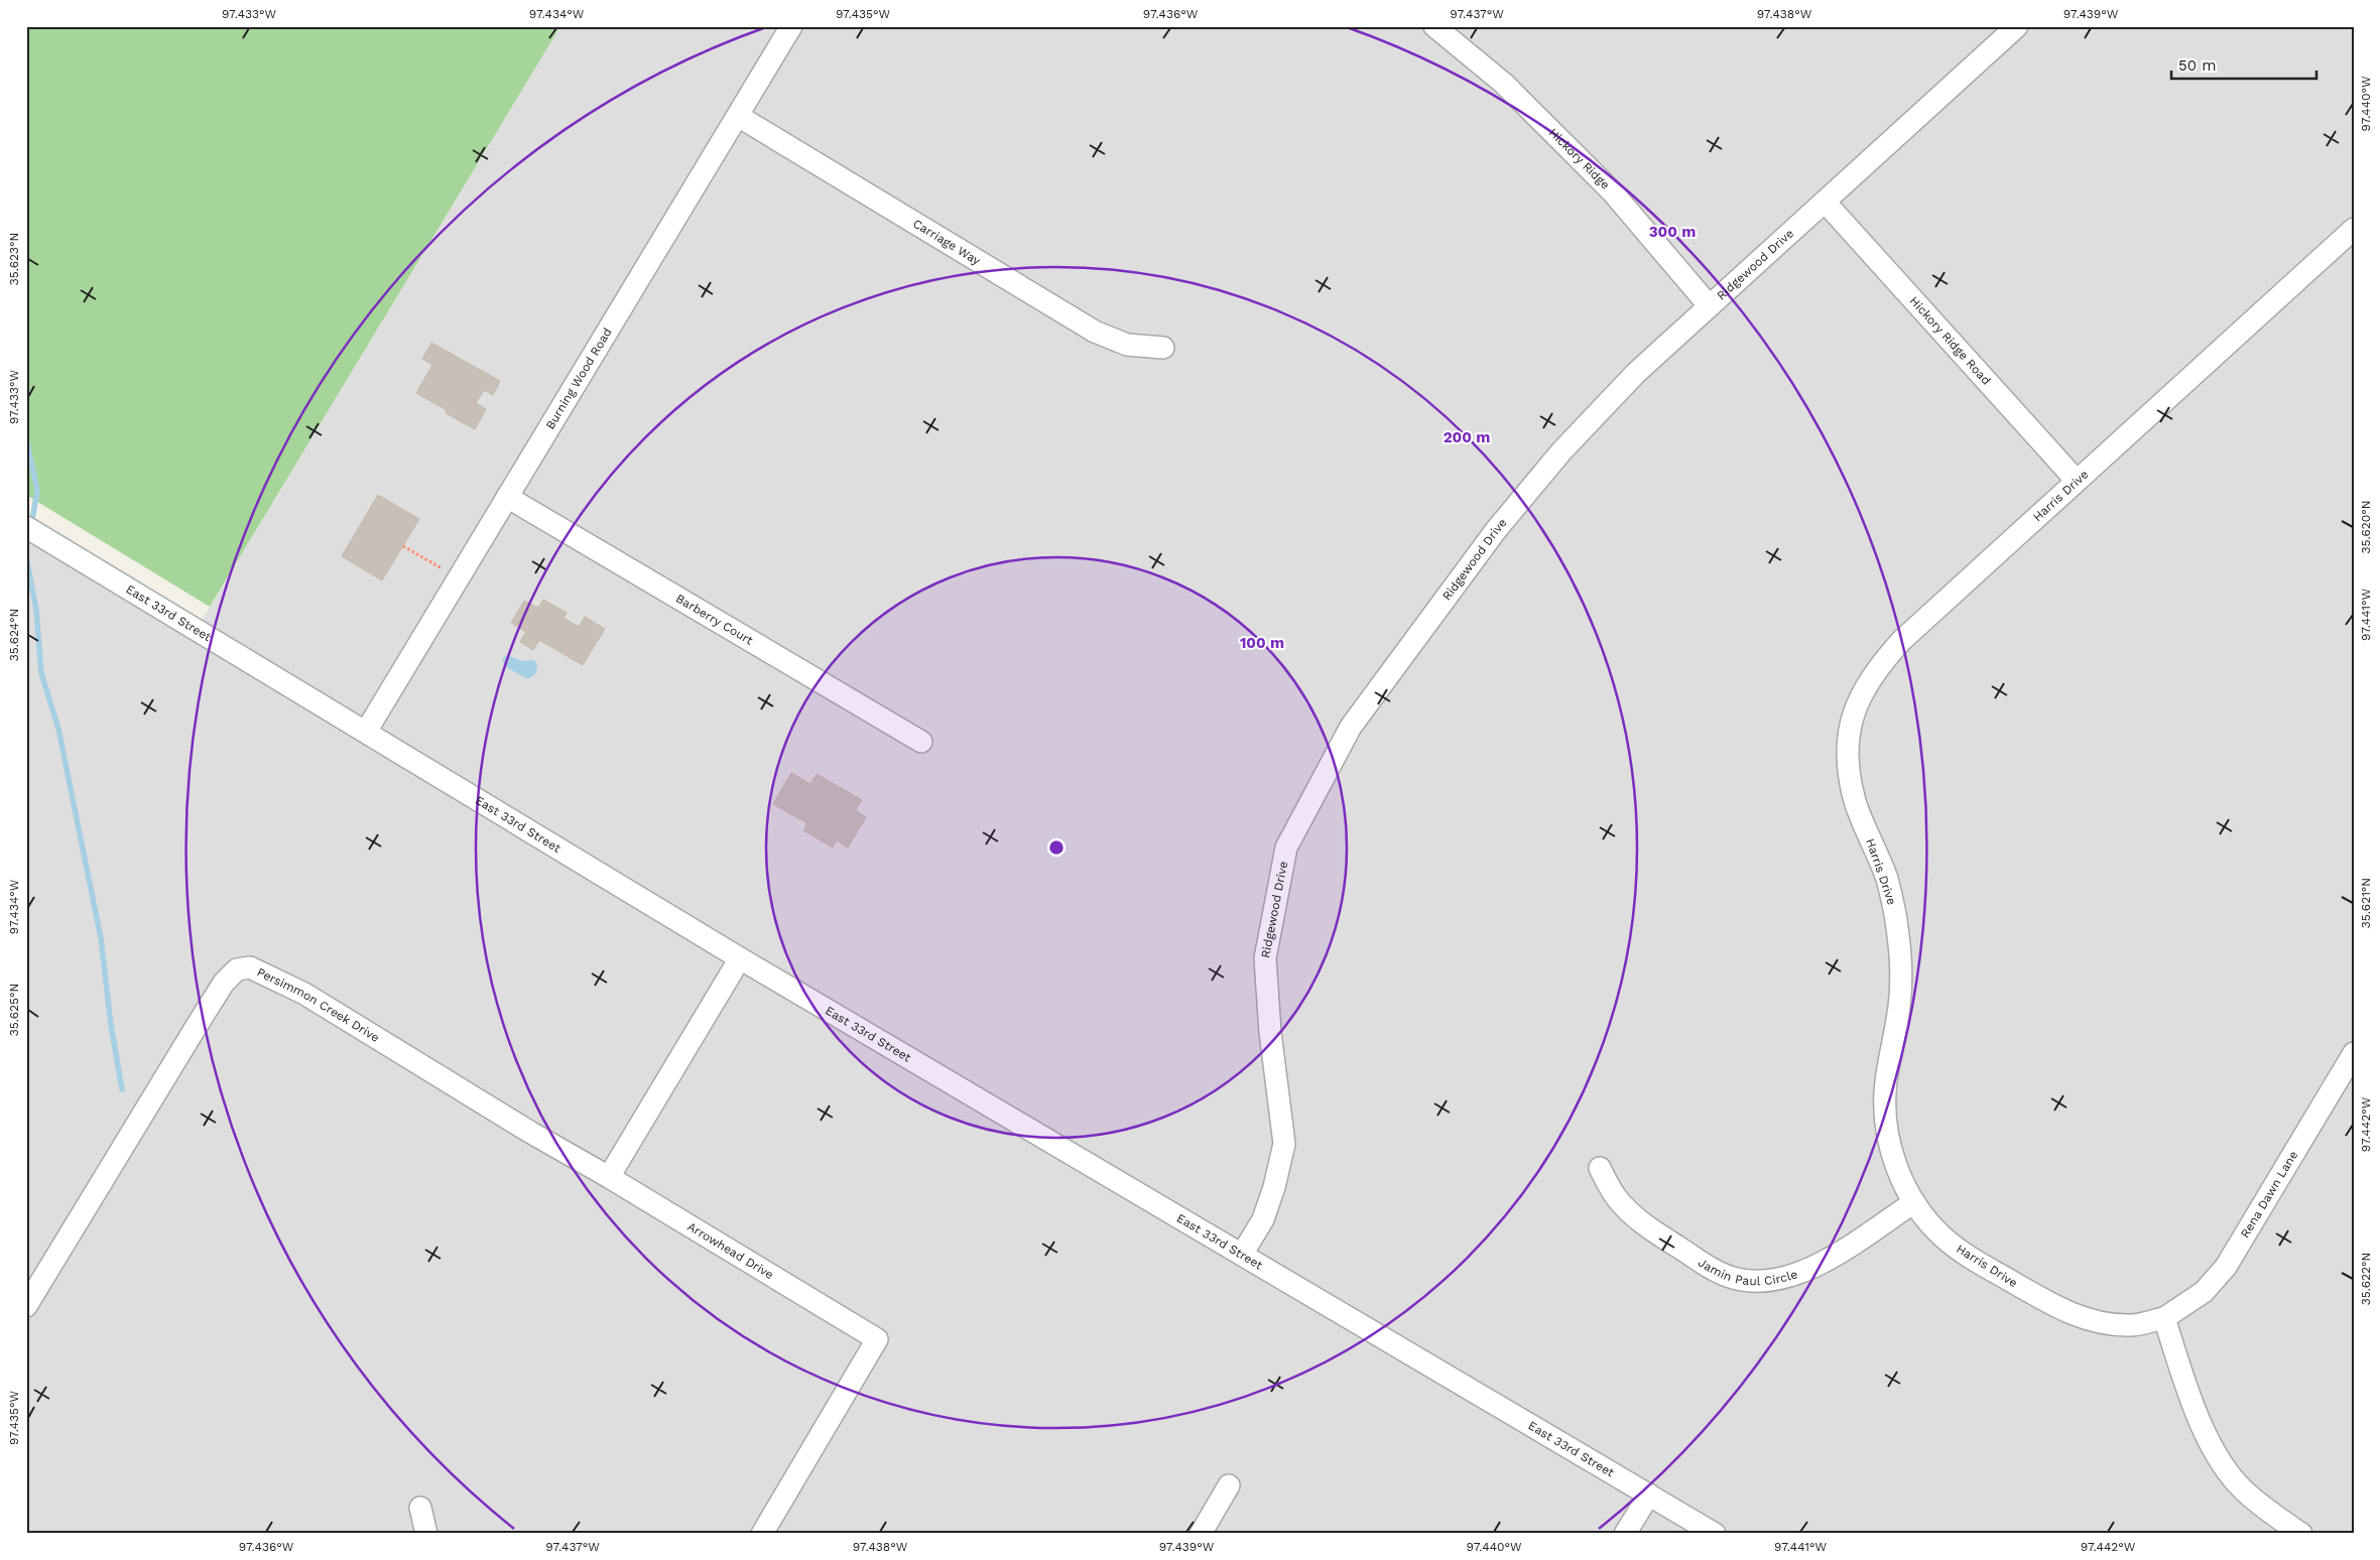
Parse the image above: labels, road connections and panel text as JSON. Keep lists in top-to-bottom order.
{
  "streets": {
    "street": [
      "Hickory Ridge",
      "Carriage Way",
      "Ridgewood Drive",
      "Hickory Ridge Road",
      "Burning Wood Road",
      "Harris Drive",
      "East 33rd Street",
      "Barberry Court",
      "Persimmon Creek Drive",
      "Rena Dawn Lane",
      "Arrowhead Drive",
      "Jamin Paul Circle"
    ]
  },
  "crossings": [
    ["Hickory Ridge", "Ridgewood Drive"],
    ["Carriage Way", "Burning Wood Road"],
    ["Ridgewood Drive", "Hickory Ridge Road"],
    ["Ridgewood Drive", "East 33rd Street"],
    ["Hickory Ridge Road", "Harris Drive"],
    ["Burning Wood Road", "East 33rd Street"],
    ["Burning Wood Road", "Barberry Court"],
    ["Harris Drive", "Rena Dawn Lane"],
    ["Harris Drive", "Jamin Paul Circle"],
    ["Persimmon Creek Drive", "Arrowhead Drive"]
  ],
  "scale_bar": "50 m",
  "coordinates": [
    "97.433°W",
    "97.434°W",
    "97.435°W",
    "97.436°W",
    "97.437°W",
    "97.438°W",
    "97.439°W",
    "97.440°W",
    "35.623°N",
    "35.620°N",
    "97.441°W",
    "35.624°N",
    "35.621°N",
    "35.625°N",
    "97.442°W",
    "35.622°N"
  ],
  "rings": ["300 m", "200 m", "100 m"]
}
